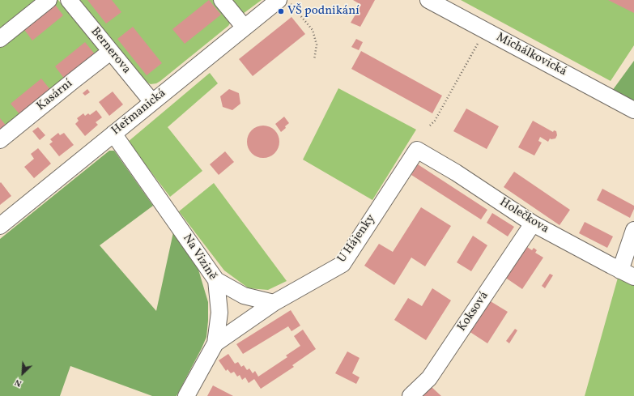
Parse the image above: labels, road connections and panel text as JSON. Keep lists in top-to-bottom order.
{
  "streets": {
    "street": [
      "Bernerova",
      "Michálkovická",
      "Kasární",
      "Heřmanická",
      "Holečkova",
      "U Hájenky",
      "Na Vizině",
      "Koksová"
    ]
  },
  "crossings": [
    ["Bernerova", "Kasární"],
    ["Bernerova", "Heřmanická"],
    ["Heřmanická", "Na Vizině"],
    ["Holečkova", "U Hájenky"],
    ["Holečkova", "Koksová"],
    ["U Hájenky", "Na Vizině"]
  ],
  "places": ["VŠ podnikání"],
  "north": "bottom left"
}
